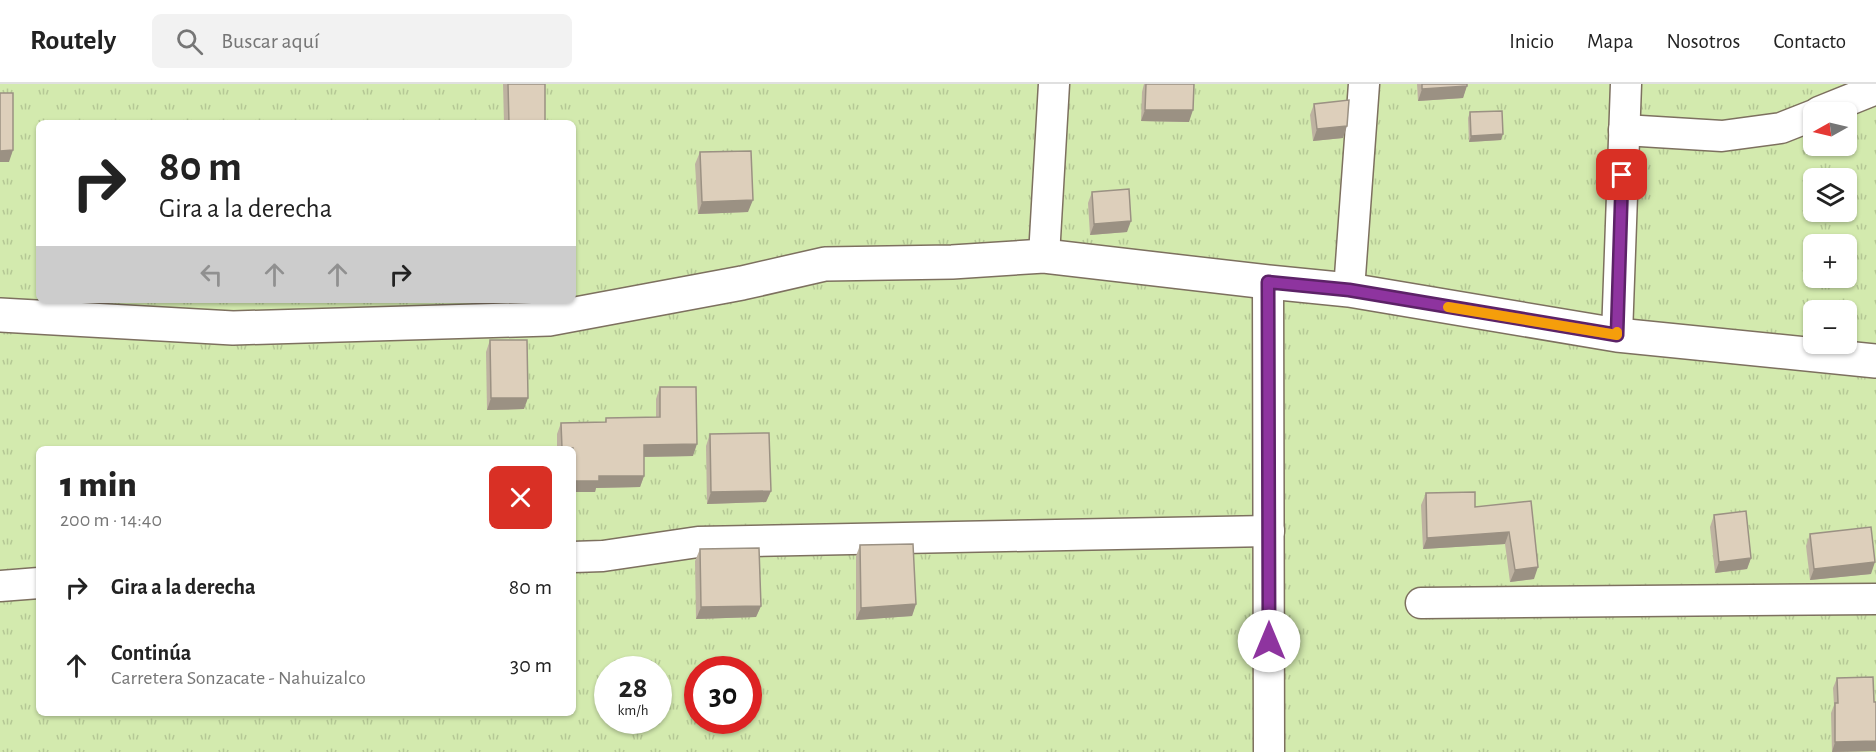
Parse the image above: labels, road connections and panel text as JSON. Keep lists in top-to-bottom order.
{
  "north": "left",
  "page": {
    "header": "Routely",
    "search": "Buscar aquí",
    "nav": [
      "Inicio",
      "Mapa",
      "Nosotros",
      "Contacto"
    ],
    "map_buttons": ["+", "−"],
    "turn": ["80 m", "Gira a la derecha"],
    "heading": ["1 min", "200 m · 14:40"],
    "list": [
      {
        "name": "Gira a la derecha",
        "value": "80 m"
      },
      {
        "name": "Continúa",
        "note": "Carretera Sonzacate - Nahuizalco",
        "value": "30 m"
      }
    ],
    "speed": "28 km/h",
    "limit": "30"
  }
}
